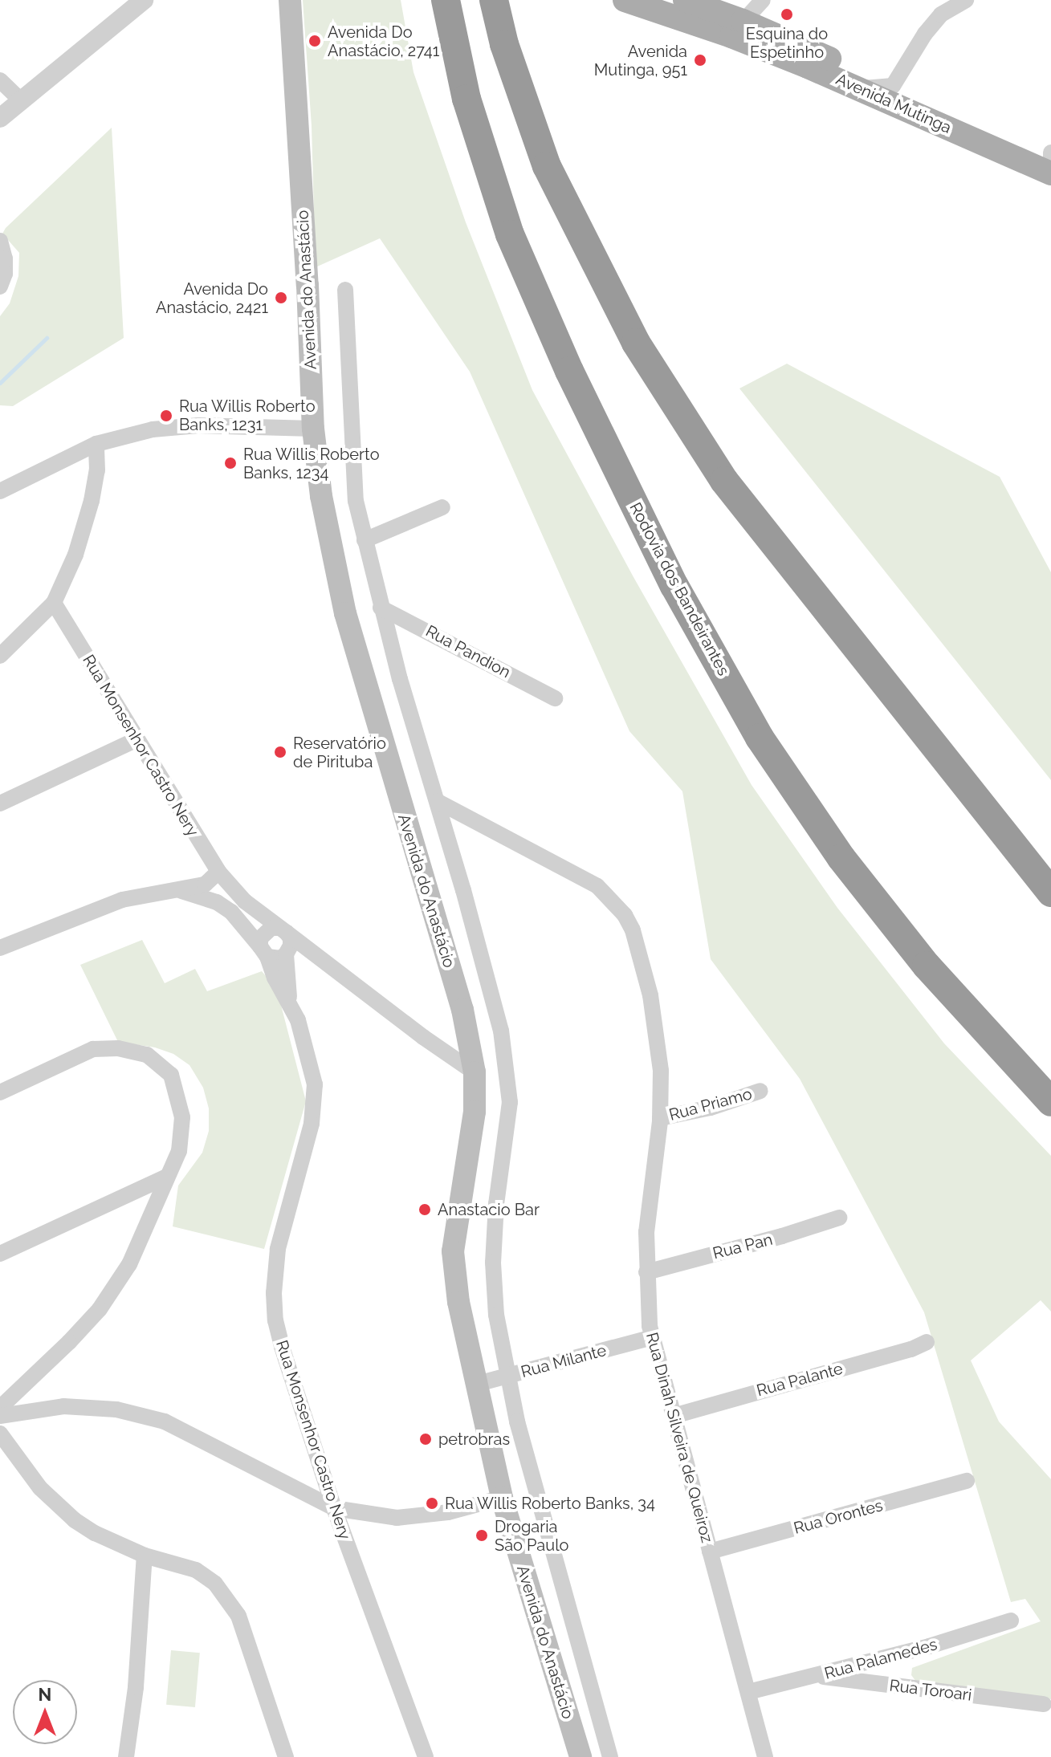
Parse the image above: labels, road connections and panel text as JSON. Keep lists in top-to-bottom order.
{
  "streets": {
    "highway": ["Rodovia dos Bandeirantes"],
    "main road": ["Avenida Mutinga", "Avenida do Anastácio"],
    "street": [
      "Rua Pandion",
      "Rua Monsenhor Castro Nery",
      "Rua Priamo",
      "Rua Pan",
      "Rua Milante",
      "Rua Palante",
      "Rua Dinah Silveira de Queiroz",
      "Rua Orontes",
      "Rua Palamedes",
      "Rua Toroari"
    ]
  },
  "crossings": [
    ["Avenida do Anastácio", "Rua Pandion"],
    ["Avenida do Anastácio", "Rua Monsenhor Castro Nery"],
    ["Avenida do Anastácio", "Rua Milante"],
    ["Avenida do Anastácio", "Rua Dinah Silveira de Queiroz"],
    ["Rua Priamo", "Rua Dinah Silveira de Queiroz"],
    ["Rua Pan", "Rua Dinah Silveira de Queiroz"],
    ["Rua Milante", "Rua Dinah Silveira de Queiroz"],
    ["Rua Palante", "Rua Dinah Silveira de Queiroz"],
    ["Rua Dinah Silveira de Queiroz", "Rua Orontes"],
    ["Rua Dinah Silveira de Queiroz", "Rua Palamedes"],
    ["Rua Palamedes", "Rua Toroari"]
  ],
  "places": [
    "Esquina do Espetinho",
    "Avenida Do Anastácio, 2741",
    "Avenida Mutinga, 951",
    "Avenida Do Anastácio, 2421",
    "Rua Willis Roberto Banks, 1231",
    "Rua Willis Roberto Banks, 1234",
    "Reservatório de Pirituba",
    "Anastacio Bar",
    "petrobras",
    "Rua Willis Roberto Banks, 34",
    "Drogaria São Paulo"
  ],
  "north": "top"
}
